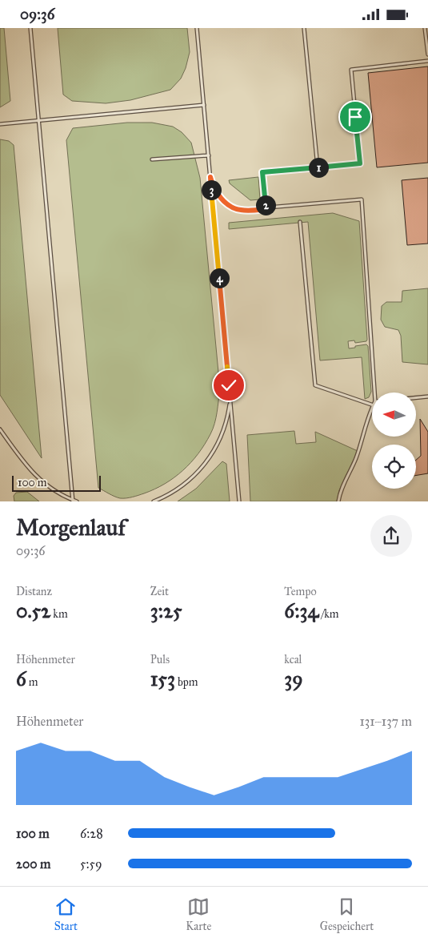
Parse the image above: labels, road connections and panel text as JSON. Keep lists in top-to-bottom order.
{
  "scale_bar": "100 m",
  "north": "left",
  "page": {
    "status": "09:36",
    "pins": [
      "1",
      "3",
      "2",
      "4"
    ],
    "scale": "100 m",
    "heading": ["Morgenlauf", "09:36"],
    "stats": [
      ["Distanz", "0.52 km"],
      ["Zeit", "3:25"],
      ["Tempo", "6:34 /km"],
      ["Höhenmeter", "6 m"],
      ["Puls", "153 bpm"],
      ["kcal", "39"]
    ],
    "chart": ["Höhenmeter", "131–137 m"],
    "list": [
      {
        "name": "100 m",
        "note": "6:28"
      },
      {
        "name": "200 m",
        "note": "5:59"
      }
    ],
    "tabs": ["Start", "Karte", "Gespeichert"]
  }
}
